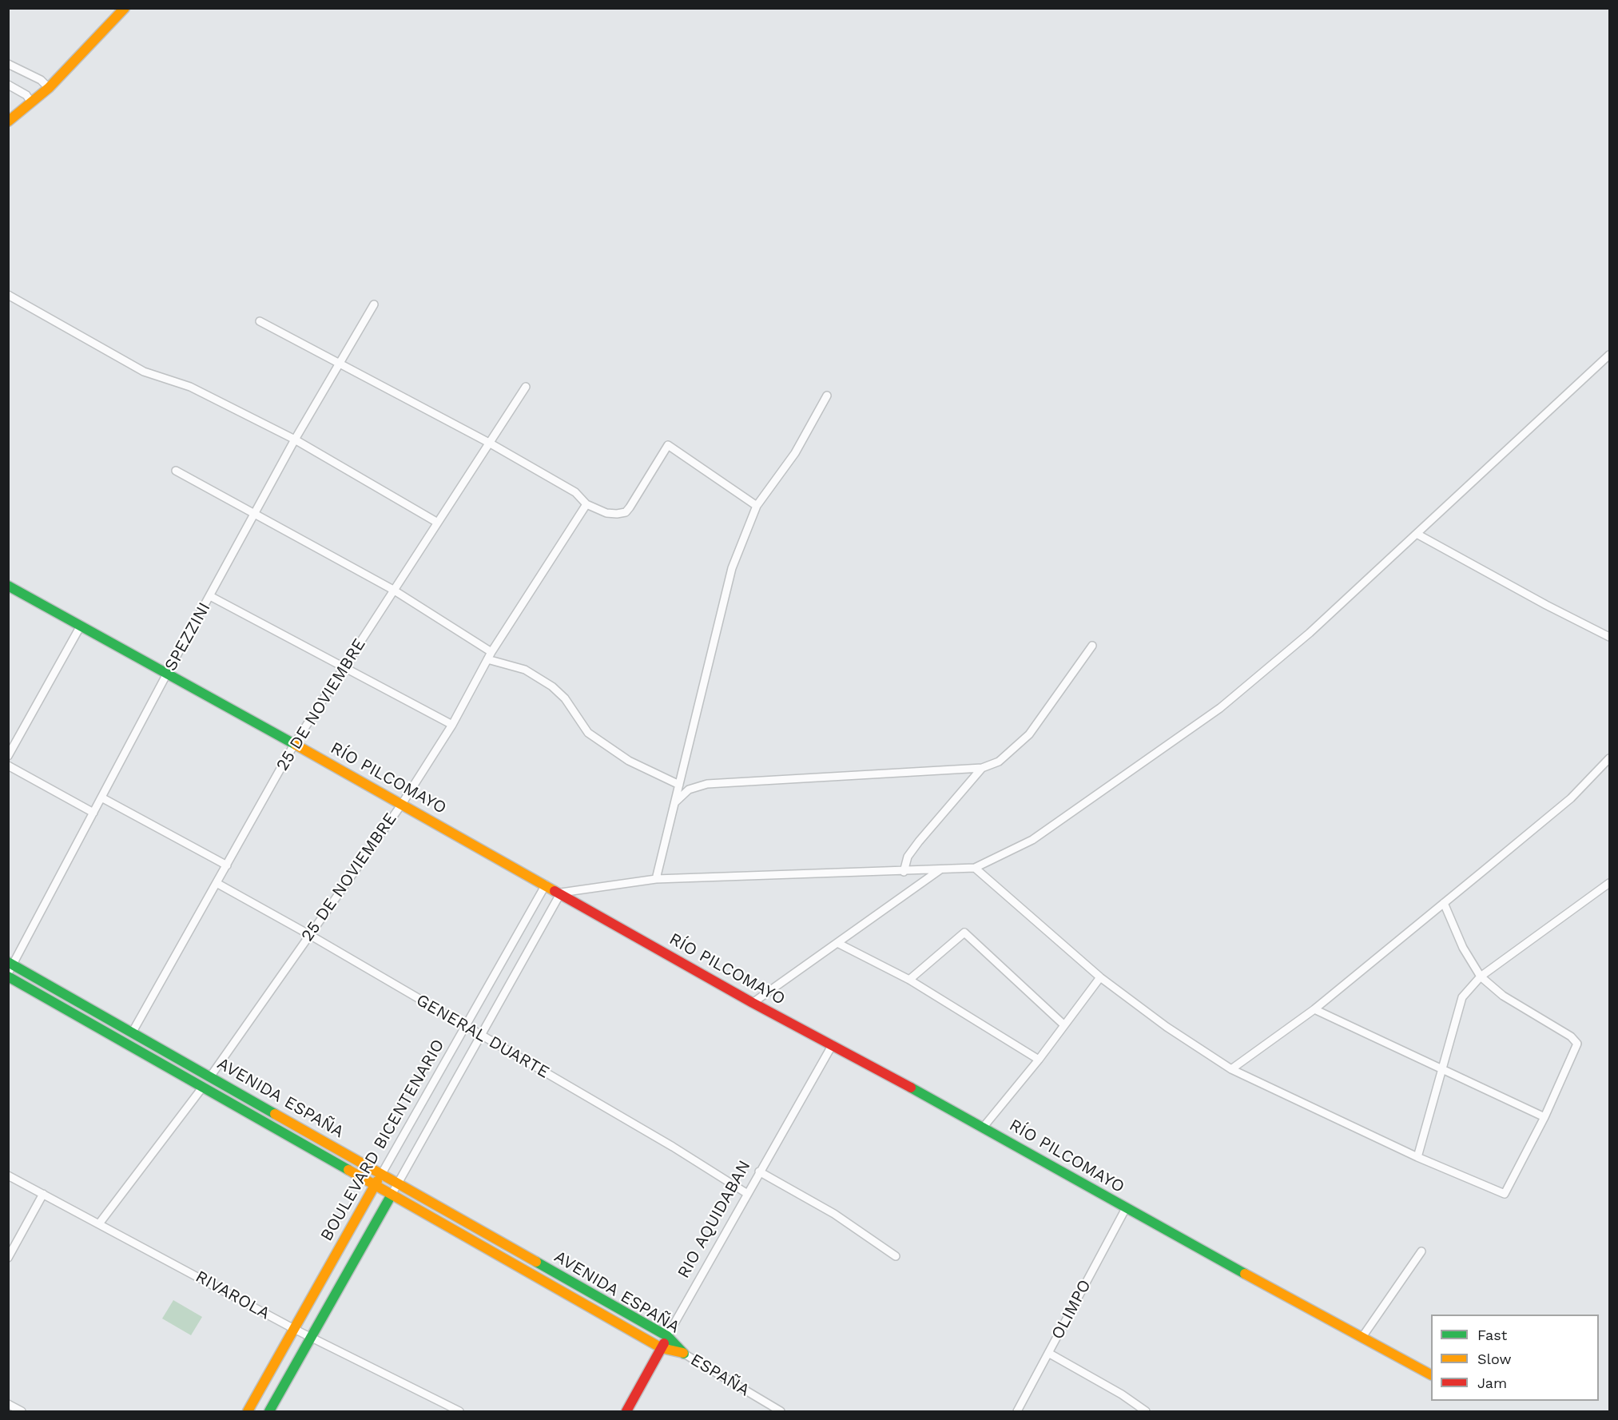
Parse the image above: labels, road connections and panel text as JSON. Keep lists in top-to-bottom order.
{
  "streets": {
    "street": [
      "SPEZZINI",
      "25 DE NOVIEMBRE",
      "RÍO PILCOMAYO",
      "GENERAL DUARTE",
      "AVENIDA ESPAÑA",
      "BOULEVARD BICENTENARIO",
      "RIO AQUIDABAN",
      "RIVAROLA",
      "OLIMPO",
      "ESPAÑA"
    ]
  },
  "crossings": [
    ["SPEZZINI", "RÍO PILCOMAYO"],
    ["SPEZZINI", "AVENIDA ESPAÑA"],
    ["25 DE NOVIEMBRE", "RÍO PILCOMAYO"],
    ["25 DE NOVIEMBRE", "GENERAL DUARTE"],
    ["25 DE NOVIEMBRE", "AVENIDA ESPAÑA"],
    ["RÍO PILCOMAYO", "BOULEVARD BICENTENARIO"],
    ["RÍO PILCOMAYO", "RIO AQUIDABAN"],
    ["RÍO PILCOMAYO", "OLIMPO"],
    ["GENERAL DUARTE", "BOULEVARD BICENTENARIO"],
    ["GENERAL DUARTE", "RIO AQUIDABAN"],
    ["AVENIDA ESPAÑA", "BOULEVARD BICENTENARIO"],
    ["AVENIDA ESPAÑA", "RIO AQUIDABAN"],
    ["AVENIDA ESPAÑA", "ESPAÑA"],
    ["BOULEVARD BICENTENARIO", "RIVAROLA"]
  ],
  "legend": ["Fast", "Slow", "Jam"]
}
